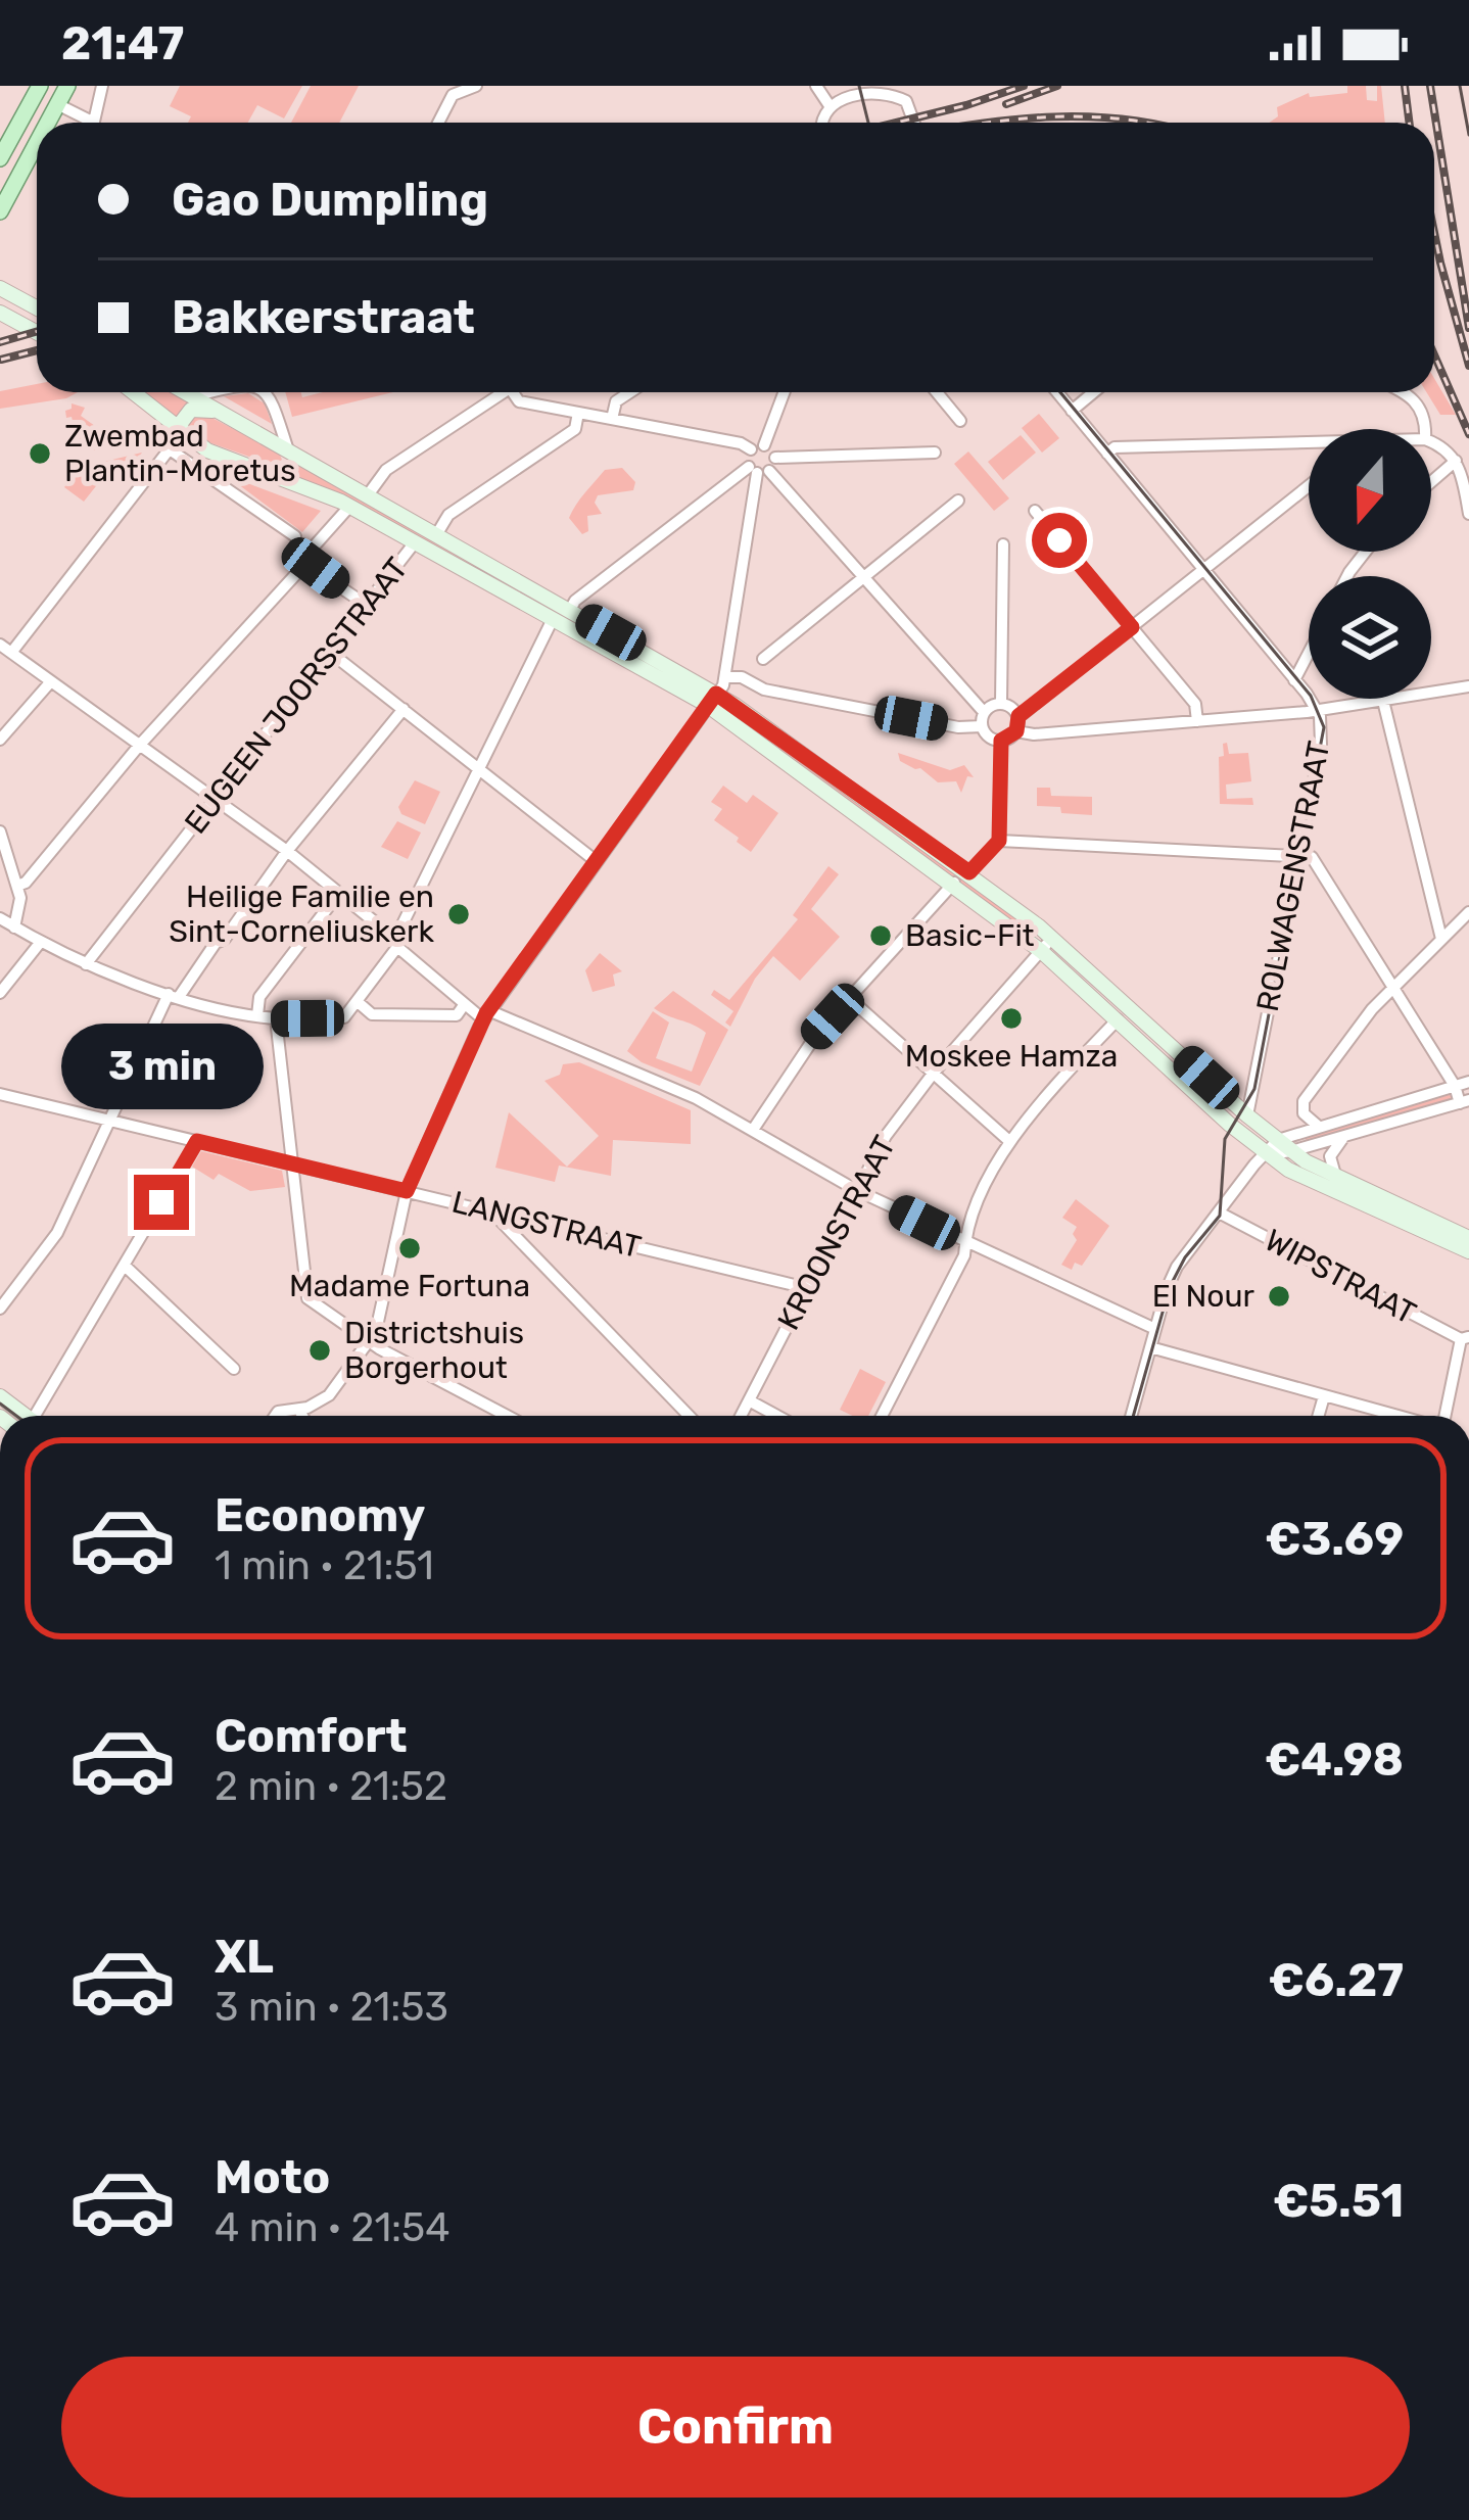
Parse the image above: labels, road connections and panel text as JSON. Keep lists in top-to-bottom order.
{
  "streets": {
    "street": [
      "EUGEEN JOORSSTRAAT",
      "ROLWAGENSTRAAT",
      "LANGSTRAAT",
      "KROONSTRAAT",
      "WIPSTRAAT"
    ]
  },
  "crossings": [
    ["LANGSTRAAT", "KROONSTRAAT"]
  ],
  "places": [
    "Zwembad Plantin-Moretus",
    "Heilige Familie en Sint-Corneliuskerk",
    "Basic-Fit",
    "Moskee Hamza",
    "Madame Fortuna",
    "El Nour",
    "Districtshuis Borgerhout"
  ],
  "north": "bottom",
  "page": {
    "status": "21:47",
    "banner": ["Gao Dumpling", "Bakkerstraat"],
    "bubble": "3 min",
    "list": [
      {
        "name": "Economy",
        "note": "1 min · 21:51",
        "value": "€3.69"
      },
      {
        "name": "Comfort",
        "note": "2 min · 21:52",
        "value": "€4.98"
      },
      {
        "name": "XL",
        "note": "3 min · 21:53",
        "value": "€6.27"
      },
      {
        "name": "Moto",
        "note": "4 min · 21:54",
        "value": "€5.51"
      }
    ],
    "buttons": "Confirm"
  }
}
